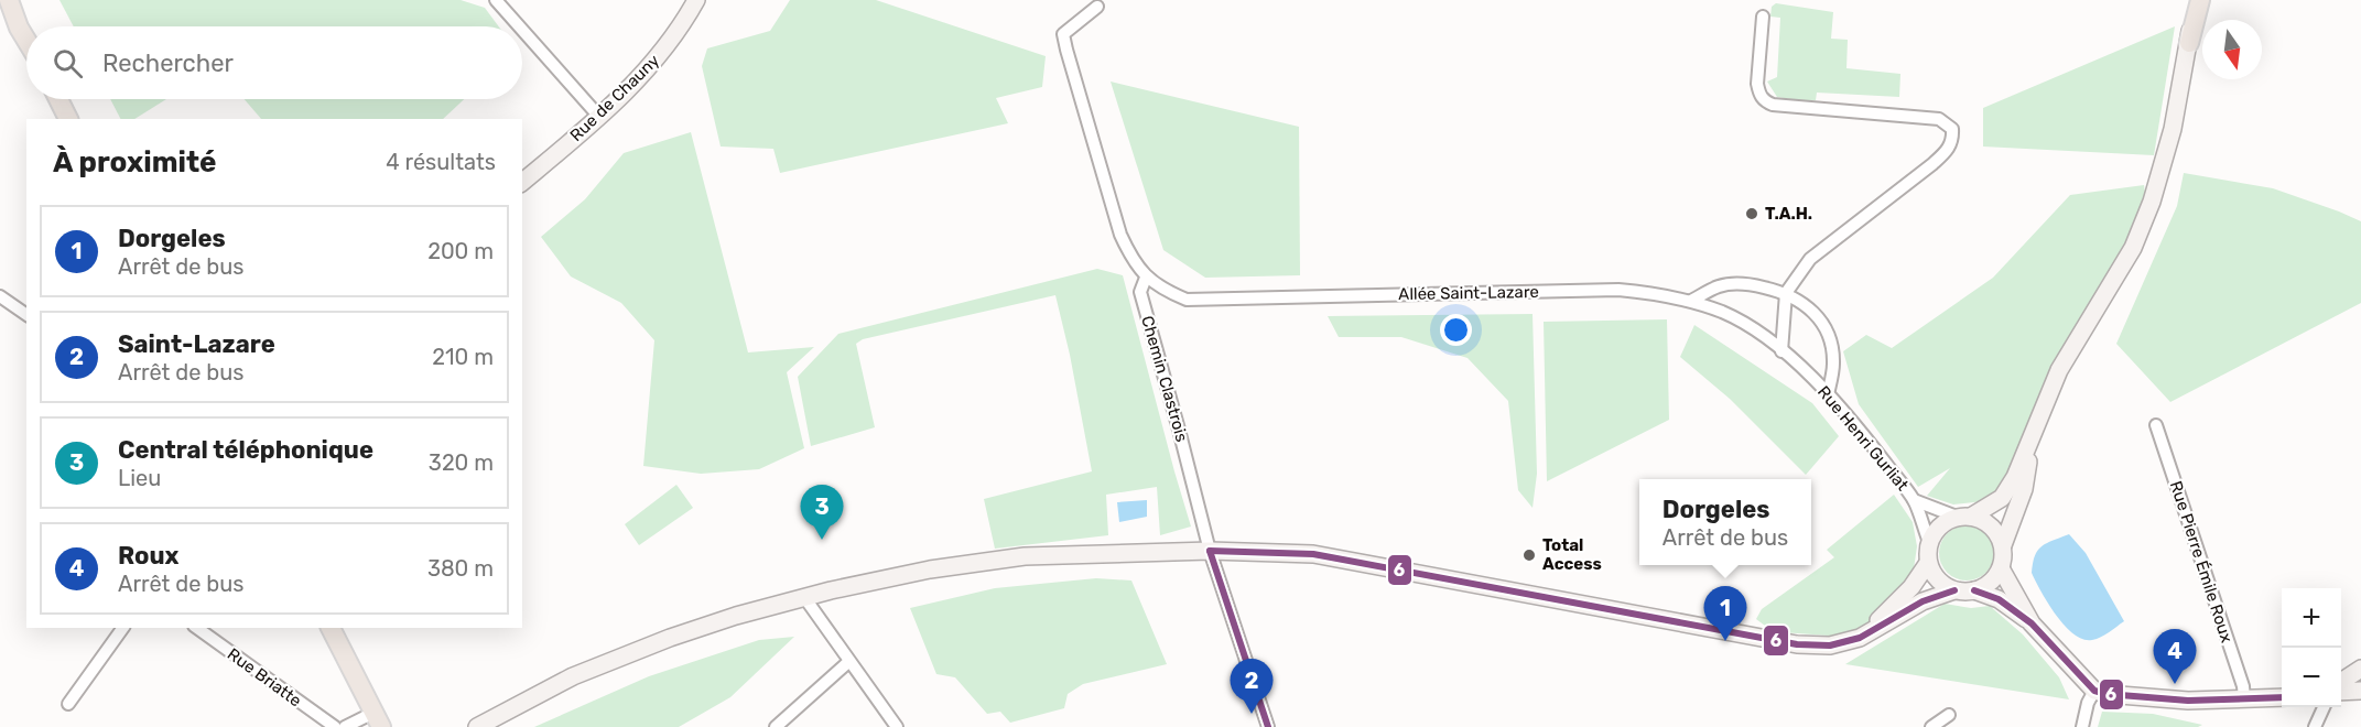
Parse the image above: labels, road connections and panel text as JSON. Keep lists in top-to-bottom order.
{
  "streets": {
    "main road": ["Rue de Chauny"],
    "street": [
      "Allée Saint-Lazare",
      "Chemin Clastrois",
      "Rue Henri Gurliat",
      "Rue Pierre Émile Roux",
      "Rue Briatte"
    ]
  },
  "crossings": [
    ["Allée Saint-Lazare", "Chemin Clastrois"],
    ["Allée Saint-Lazare", "Rue Henri Gurliat"]
  ],
  "places": ["T.A.H.", "Total Access"],
  "lines": ["transit line 6"],
  "north": "bottom",
  "page": {
    "search": "Rechercher",
    "heading": ["À proximité", "4 résultats"],
    "list": [
      {
        "mark": "1",
        "name": "Dorgeles",
        "note": "Arrêt de bus",
        "value": "200 m"
      },
      {
        "mark": "2",
        "name": "Saint-Lazare",
        "note": "Arrêt de bus",
        "value": "210 m"
      },
      {
        "mark": "3",
        "name": "Central téléphonique",
        "note": "Lieu",
        "value": "320 m"
      },
      {
        "mark": "4",
        "name": "Roux",
        "note": "Arrêt de bus",
        "value": "380 m"
      }
    ],
    "popup": ["Dorgeles", "Arrêt de bus"],
    "pins": [
      "3",
      "1",
      "4",
      "2"
    ],
    "map_buttons": ["+", "−"]
  }
}
